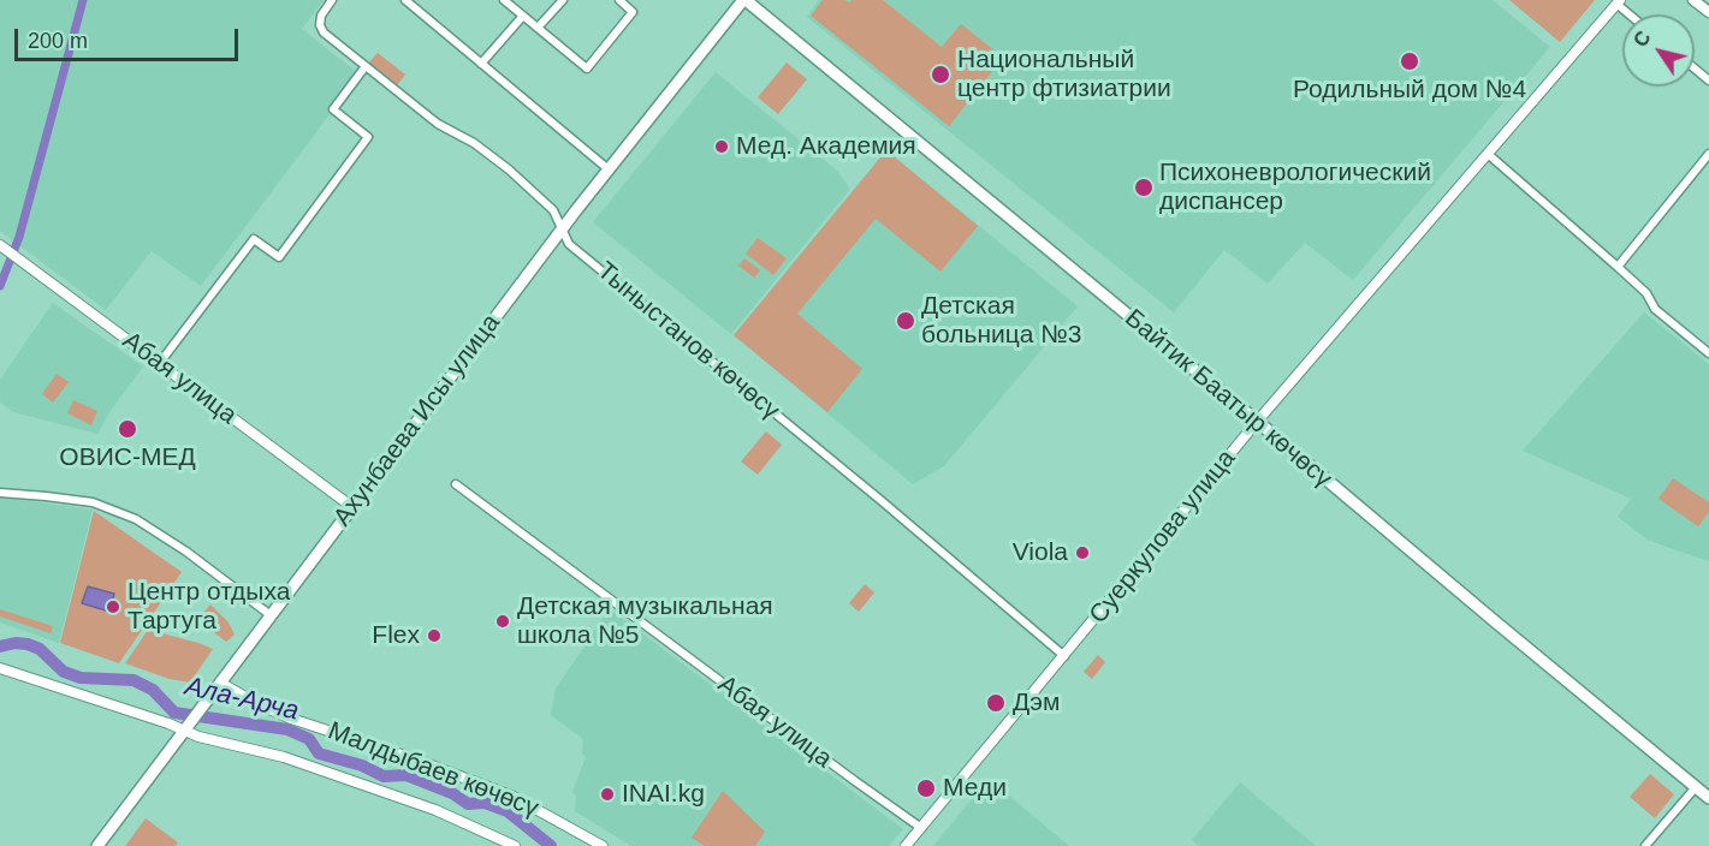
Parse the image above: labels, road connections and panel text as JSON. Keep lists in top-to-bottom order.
{
  "streets": {
    "main road": ["Байтик Баатыр көчөсү", "Ахунбаева Исы улица"],
    "street": [
      "Тыныстанов көчөсү",
      "Абая улица",
      "Суеркулова улица",
      "Малдыбаев көчөсү"
    ]
  },
  "crossings": [
    ["Тыныстанов көчөсү", "Ахунбаева Исы улица"],
    ["Тыныстанов көчөсү", "Суеркулова улица"],
    ["Абая улица", "Ахунбаева Исы улица"],
    ["Абая улица", "Суеркулова улица"],
    ["Байтик Баатыр көчөсү", "Ахунбаева Исы улица"],
    ["Байтик Баатыр көчөсү", "Суеркулова улица"],
    ["Ахунбаева Исы улица", "Малдыбаев көчөсү"]
  ],
  "water": ["Ала-Арча"],
  "places": [
    "Родильный дом №4",
    "Национальный центр фтизиатрии",
    "Мед. Академия",
    "Психоневрологический диспансер",
    "Детская больница №3",
    "ОВИС-МЕД",
    "Viola",
    "Центр отдыха Тартуга",
    "Детская музыкальная школа №5",
    "Flex",
    "Дэм",
    "Меди",
    "INAI.kg"
  ],
  "scale_bar": "200 m",
  "north": "top left"
}
